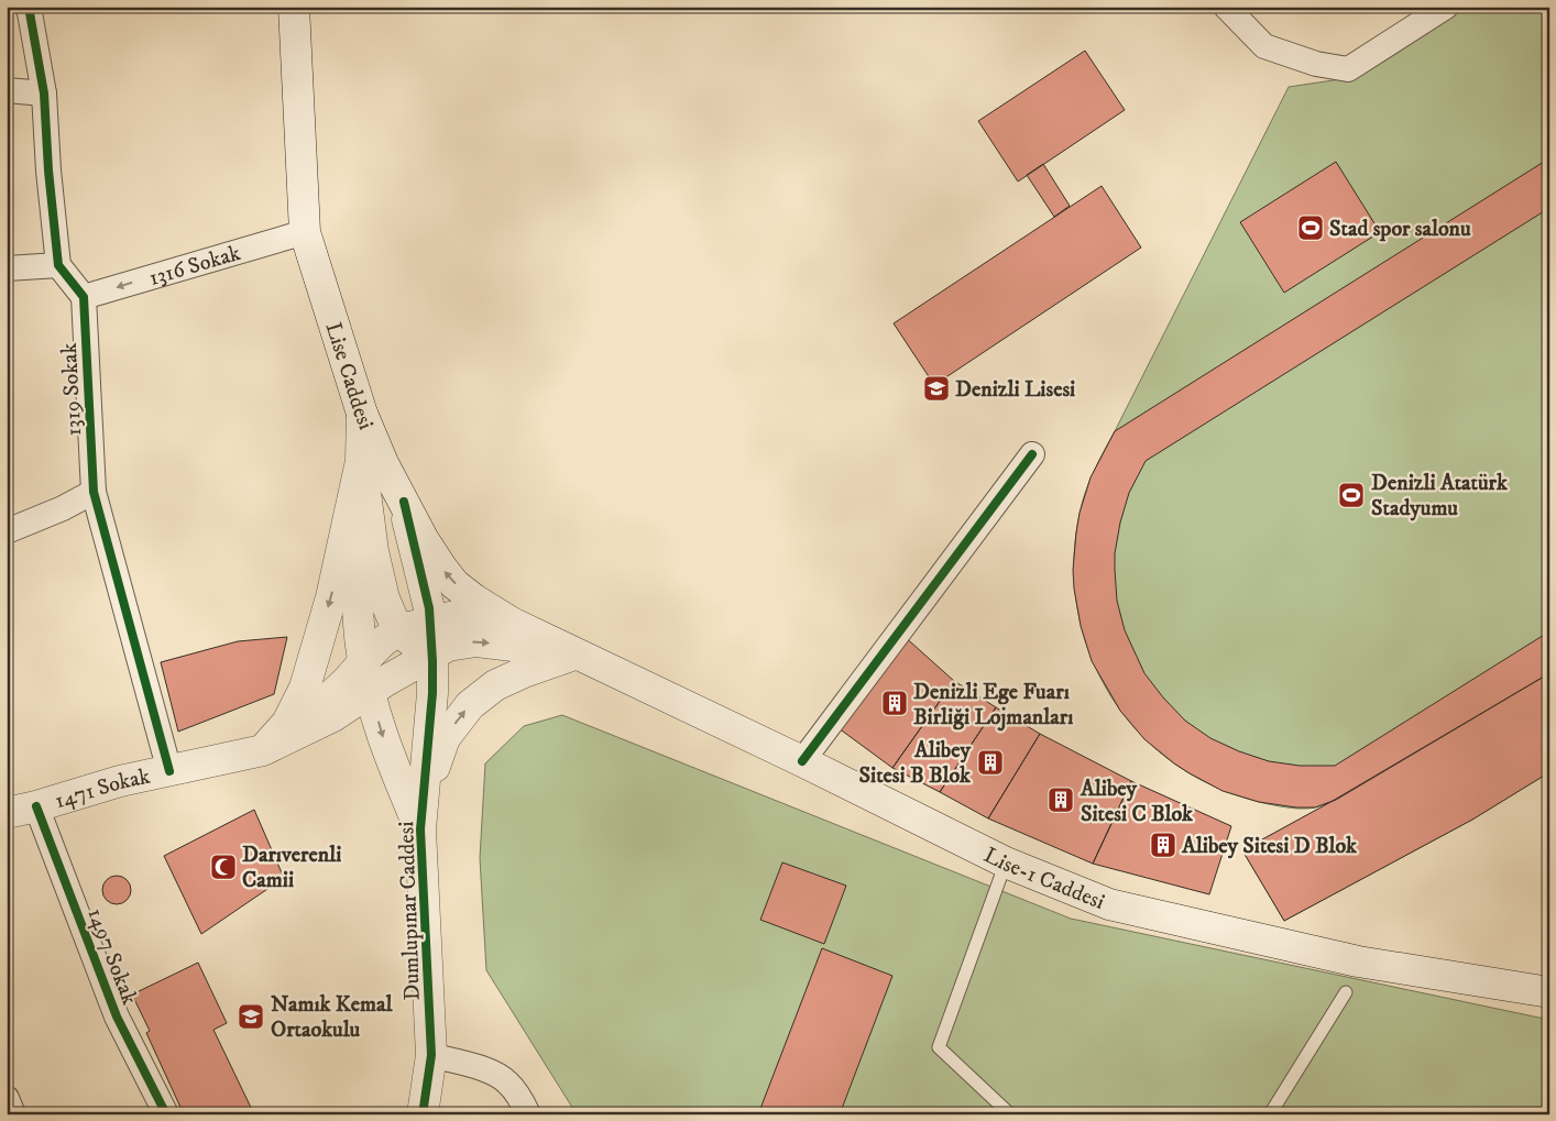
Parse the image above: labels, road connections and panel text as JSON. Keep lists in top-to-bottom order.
{
  "streets": {
    "street": [
      "1316 Sokak",
      "Lise Caddesi",
      "1319 Sokak",
      "1471 Sokak",
      "Lise-1 Caddesi",
      "Dumlupınar Caddesi",
      "1497 Sokak"
    ]
  },
  "crossings": [
    ["1316 Sokak", "Lise Caddesi"],
    ["1316 Sokak", "1319 Sokak"],
    ["Lise Caddesi", "Lise-1 Caddesi"],
    ["Lise Caddesi", "Dumlupınar Caddesi"],
    ["1319 Sokak", "1471 Sokak"],
    ["1471 Sokak", "1497 Sokak"]
  ],
  "one_way": ["1316 Sokak"],
  "places": {
    "sports": ["Stad spor salonu", "Denizli Atatürk Stadyumu"],
    "school or university": ["Denizli Lisesi", "Namık Kemal Ortaokulu"],
    "building": [
      "Denizli Ege Fuarı Birliği Lojmanları",
      "Alibey Sitesi B Blok",
      "Alibey Sitesi C Blok",
      "Alibey Sitesi D Blok"
    ],
    "mosque": ["Darıverenli Camii"]
  }
}
